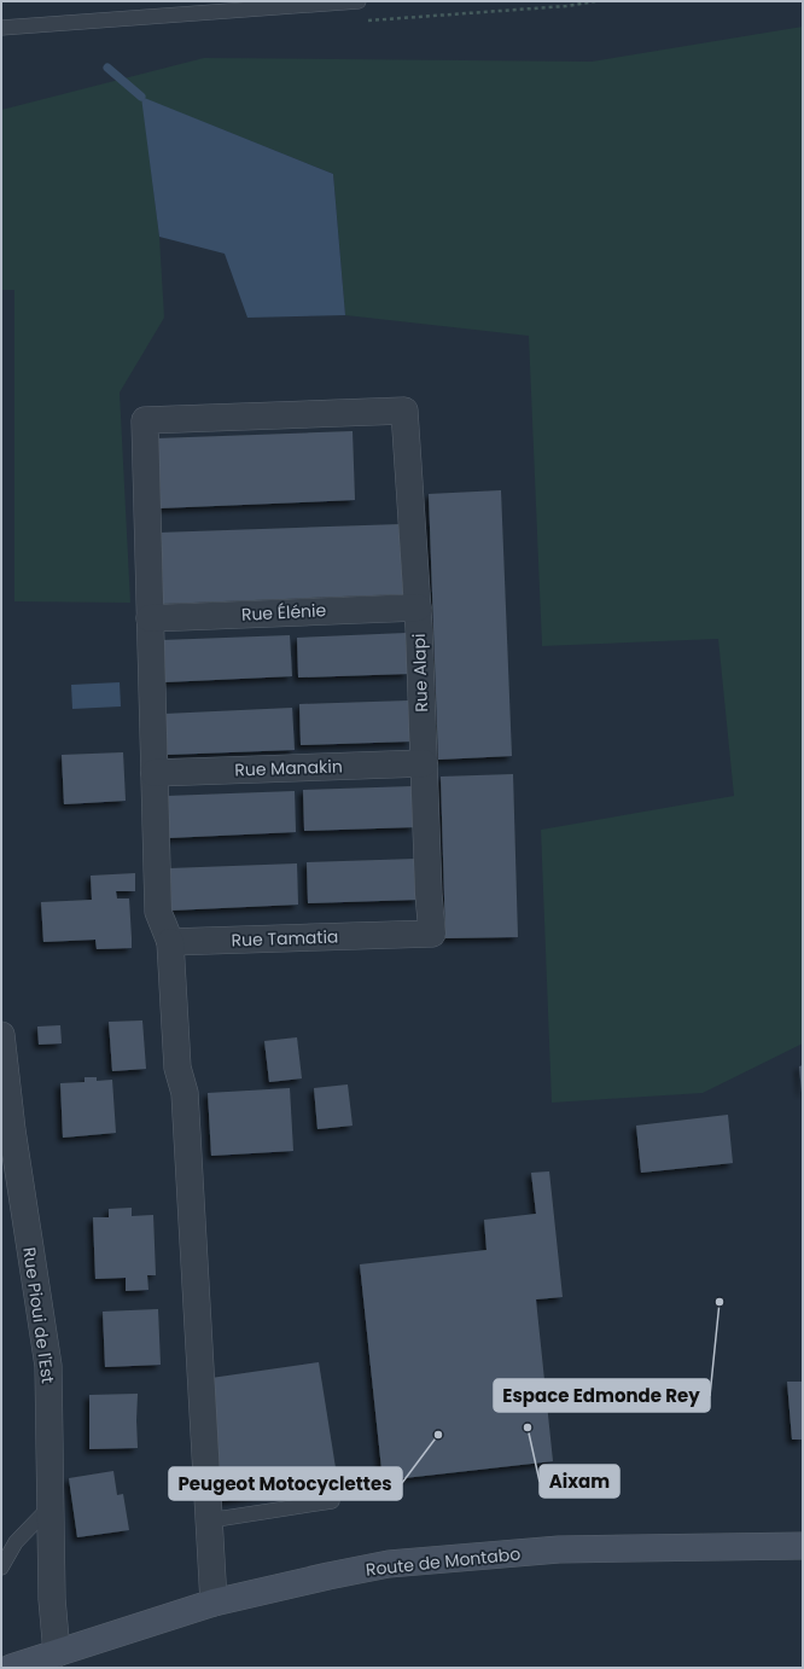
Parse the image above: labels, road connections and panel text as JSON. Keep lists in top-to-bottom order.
{
  "streets": {
    "main road": ["Route de Montabo"],
    "street": [
      "Rue Élénie",
      "Rue Alapi",
      "Rue Manakin",
      "Rue Tamatia",
      "Rue Pioui de l'Est"
    ]
  },
  "crossings": [
    ["Rue Élénie", "Rue Alapi"],
    ["Rue Alapi", "Rue Manakin"],
    ["Rue Alapi", "Rue Tamatia"],
    ["Rue Pioui de l'Est", "Route de Montabo"]
  ],
  "places": ["Espace Edmonde Rey", "Aixam", "Peugeot Motocyclettes"]
}
